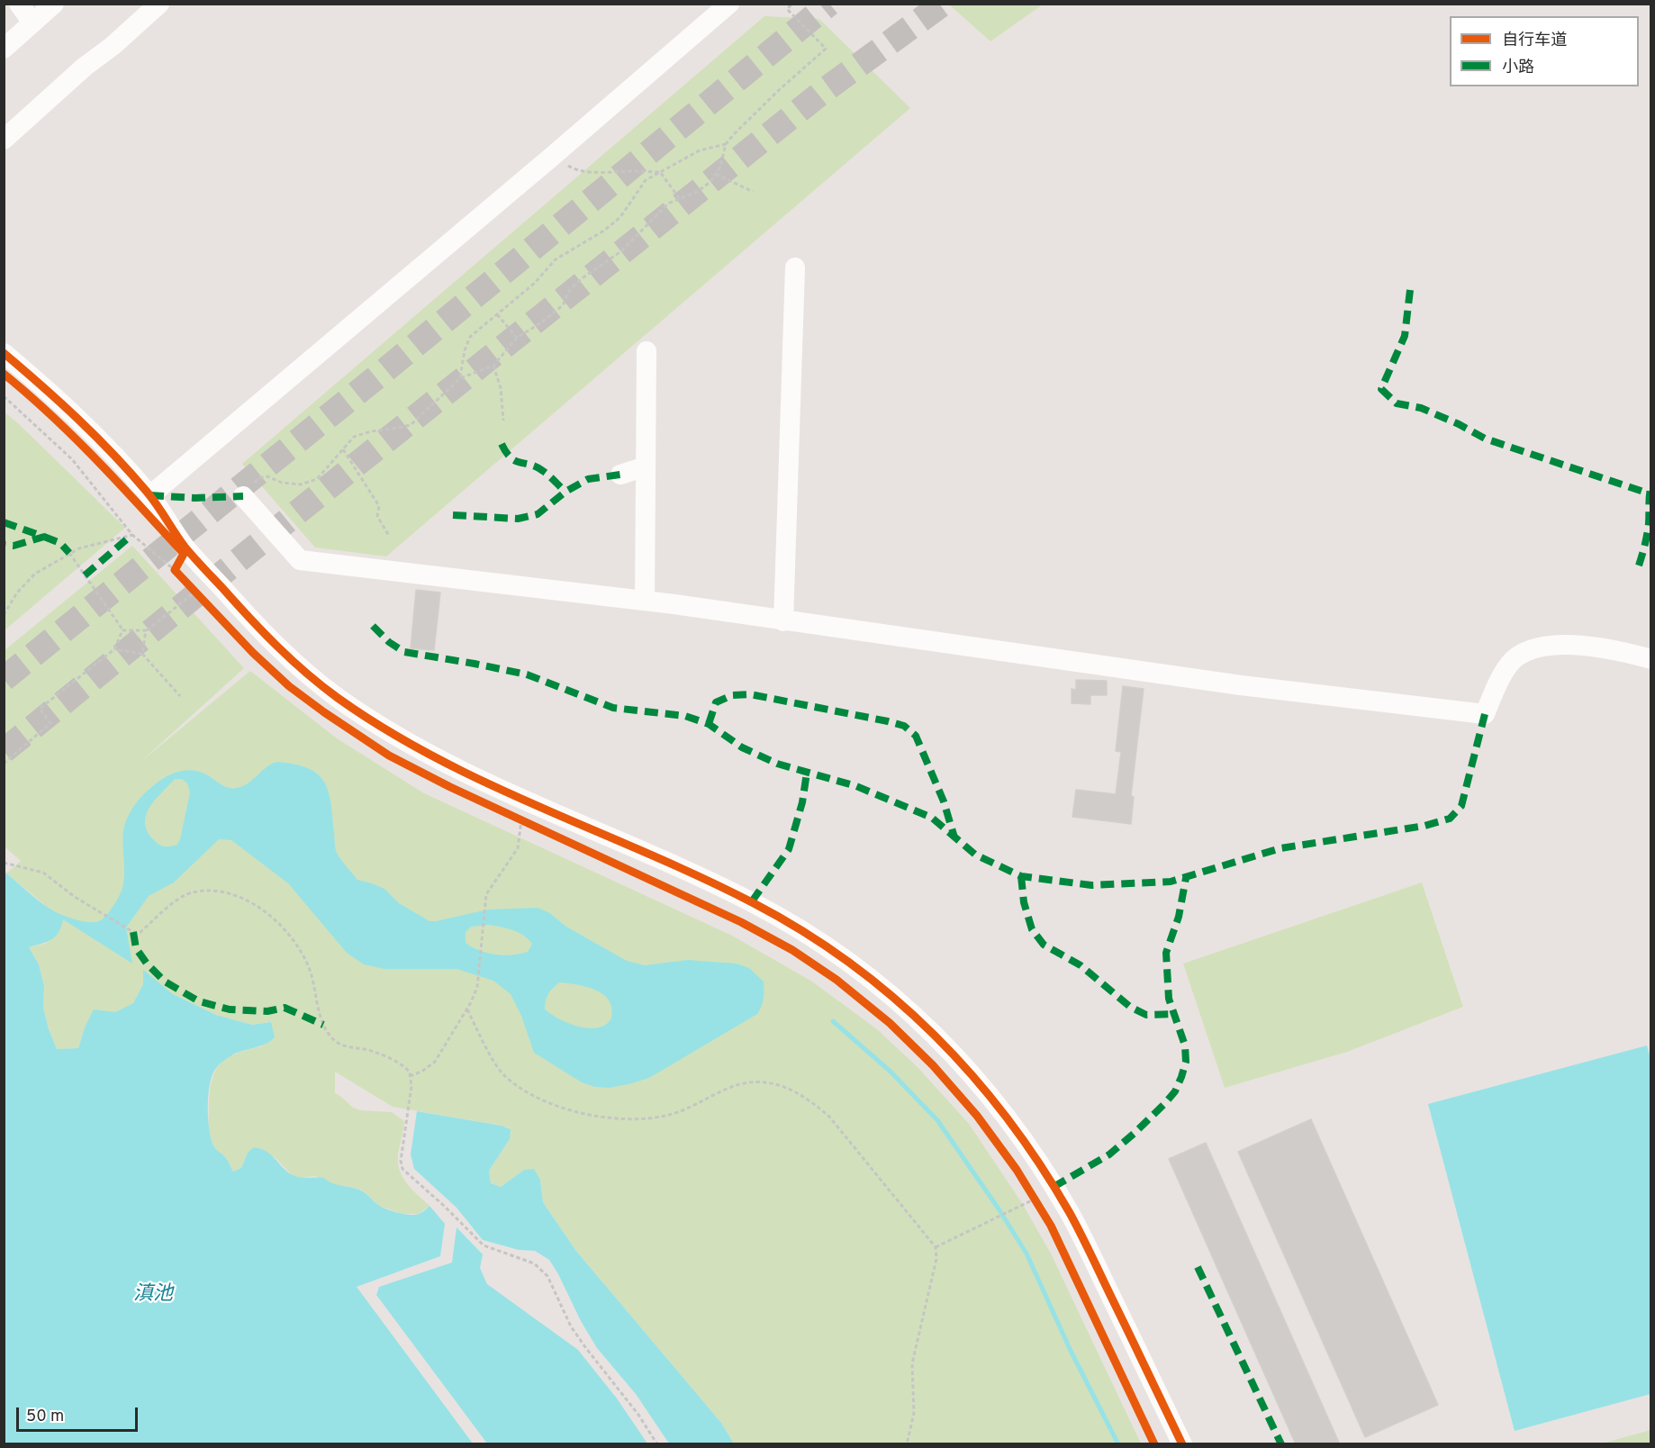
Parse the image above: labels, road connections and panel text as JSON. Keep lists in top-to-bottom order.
{
  "water": ["滇池"],
  "legend": ["自行车道", "小路"],
  "scale_bar": "50 m"
}
